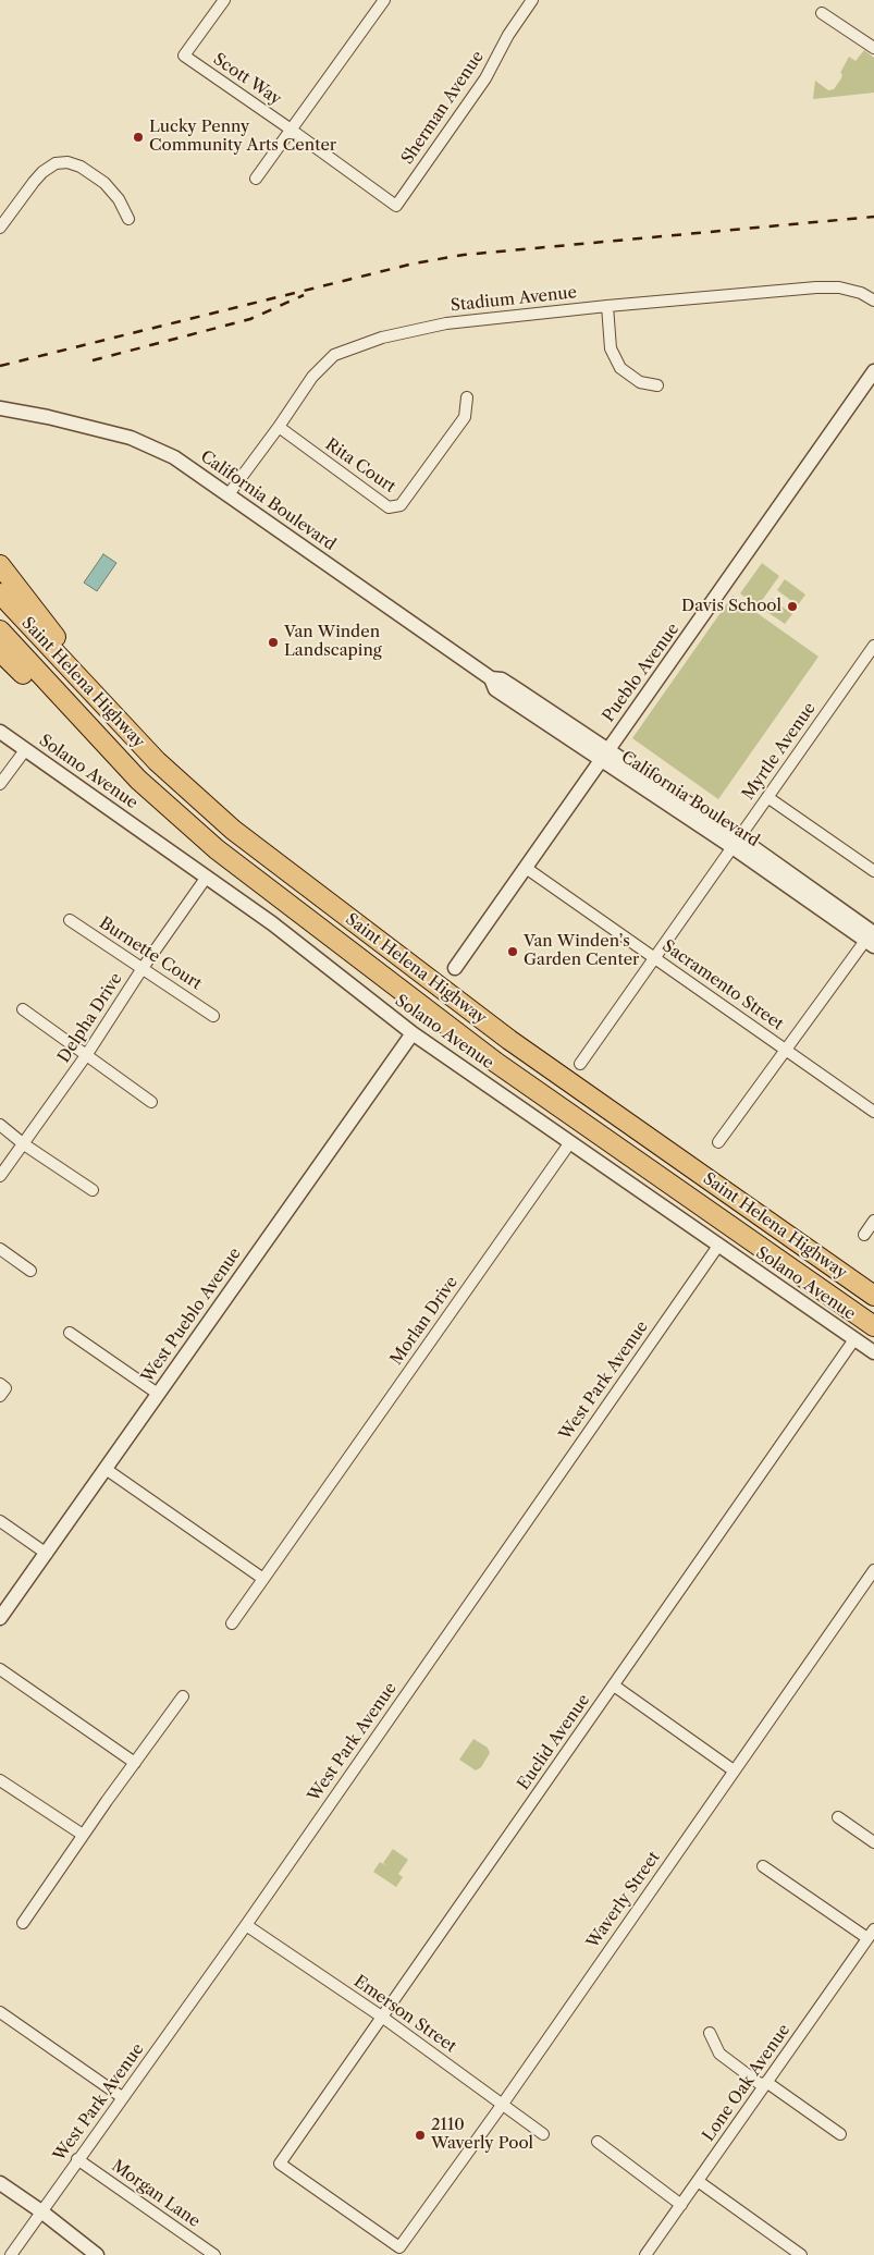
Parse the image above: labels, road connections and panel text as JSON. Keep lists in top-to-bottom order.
{
  "streets": {
    "highway": ["Saint Helena Highway"],
    "street": [
      "Scott Way",
      "Sherman Avenue",
      "Stadium Avenue",
      "Rita Court",
      "California Boulevard",
      "Pueblo Avenue",
      "Myrtle Avenue",
      "Solano Avenue",
      "Burnette Court",
      "Sacramento Street",
      "Delpha Drive",
      "West Pueblo Avenue",
      "Morlan Drive",
      "West Park Avenue",
      "Euclid Avenue",
      "Waverly Street",
      "Emerson Street",
      "Lone Oak Avenue",
      "Morgan Lane"
    ]
  },
  "crossings": [
    ["Scott Way", "Sherman Avenue"],
    ["Stadium Avenue", "Rita Court"],
    ["Stadium Avenue", "California Boulevard"],
    ["California Boulevard", "Pueblo Avenue"],
    ["California Boulevard", "Myrtle Avenue"],
    ["Pueblo Avenue", "Sacramento Street"],
    ["Myrtle Avenue", "Sacramento Street"],
    ["Solano Avenue", "Delpha Drive"],
    ["Solano Avenue", "West Pueblo Avenue"],
    ["Solano Avenue", "Morlan Drive"],
    ["Solano Avenue", "West Park Avenue"],
    ["Solano Avenue", "Euclid Avenue"],
    ["Burnette Court", "Delpha Drive"],
    ["West Park Avenue", "Emerson Street"],
    ["West Park Avenue", "Morgan Lane"],
    ["Euclid Avenue", "Waverly Street"],
    ["Euclid Avenue", "Emerson Street"],
    ["Waverly Street", "Emerson Street"]
  ],
  "places": [
    "Lucky Penny Community Arts Center",
    "Davis School",
    "Van Winden Landscaping",
    "Van Winden’s Garden Center",
    "2110 Waverly Pool"
  ]
}
